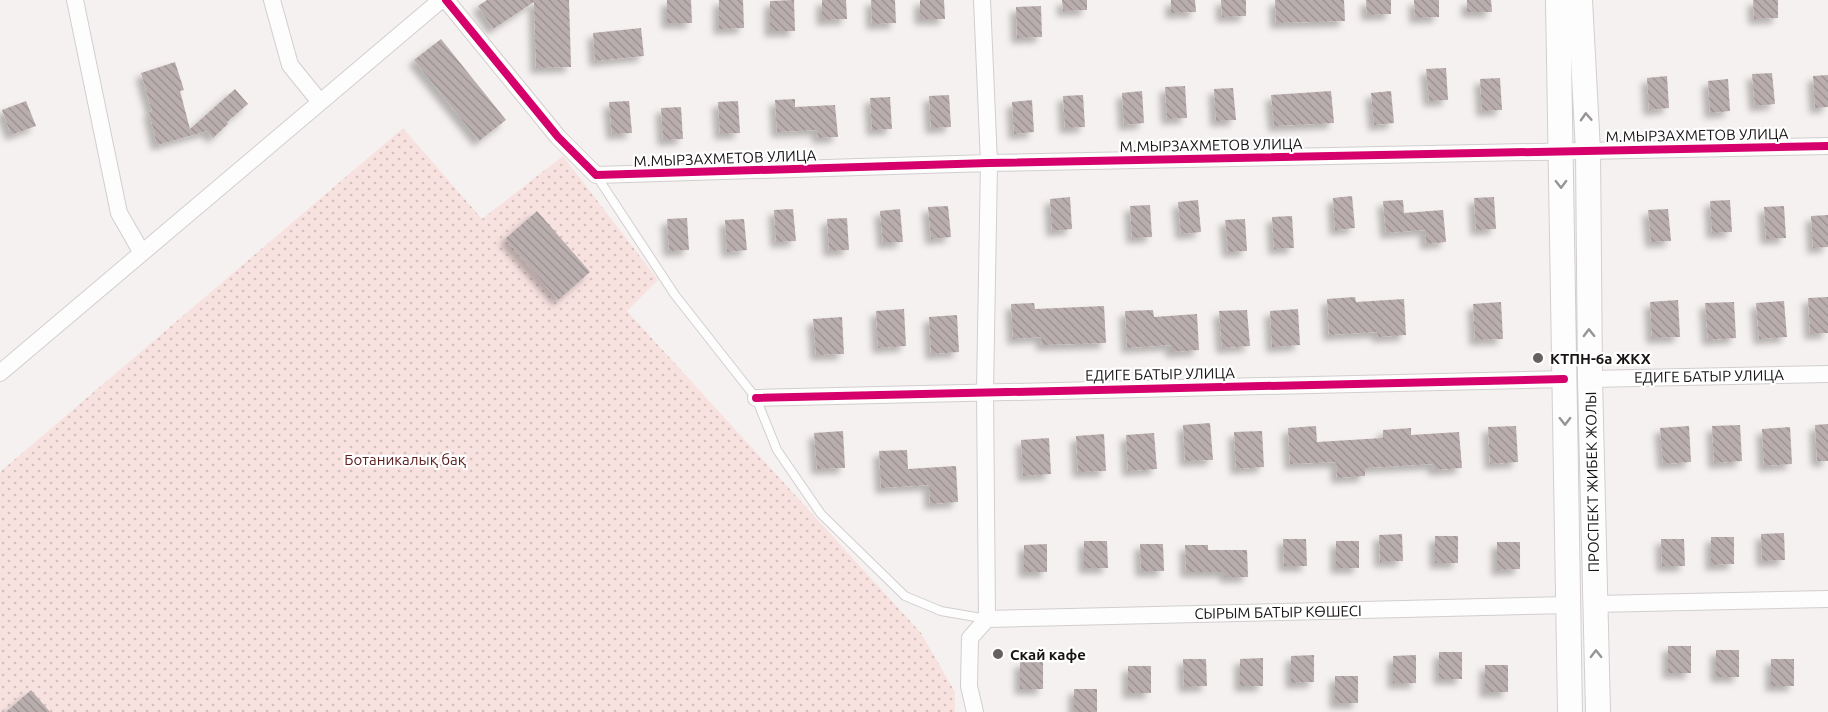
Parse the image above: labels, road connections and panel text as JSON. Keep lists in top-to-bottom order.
{
  "streets": {
    "street": [
      "М.МЫРЗАХМЕТОВ УЛИЦА",
      "ЕДИГЕ БАТЫР УЛИЦА",
      "ПРОСПЕКТ ЖИБЕК ЖОЛЫ",
      "СЫРЫМ БАТЫР КӨШЕСІ"
    ]
  },
  "crossings": [
    ["М.МЫРЗАХМЕТОВ УЛИЦА", "ПРОСПЕКТ ЖИБЕК ЖОЛЫ"],
    ["ЕДИГЕ БАТЫР УЛИЦА", "ПРОСПЕКТ ЖИБЕК ЖОЛЫ"],
    ["ПРОСПЕКТ ЖИБЕК ЖОЛЫ", "СЫРЫМ БАТЫР КӨШЕСІ"]
  ],
  "parks": ["Ботаникалық бақ"],
  "places": ["КТПН-6а ЖКХ", "Скай кафе"]
}
